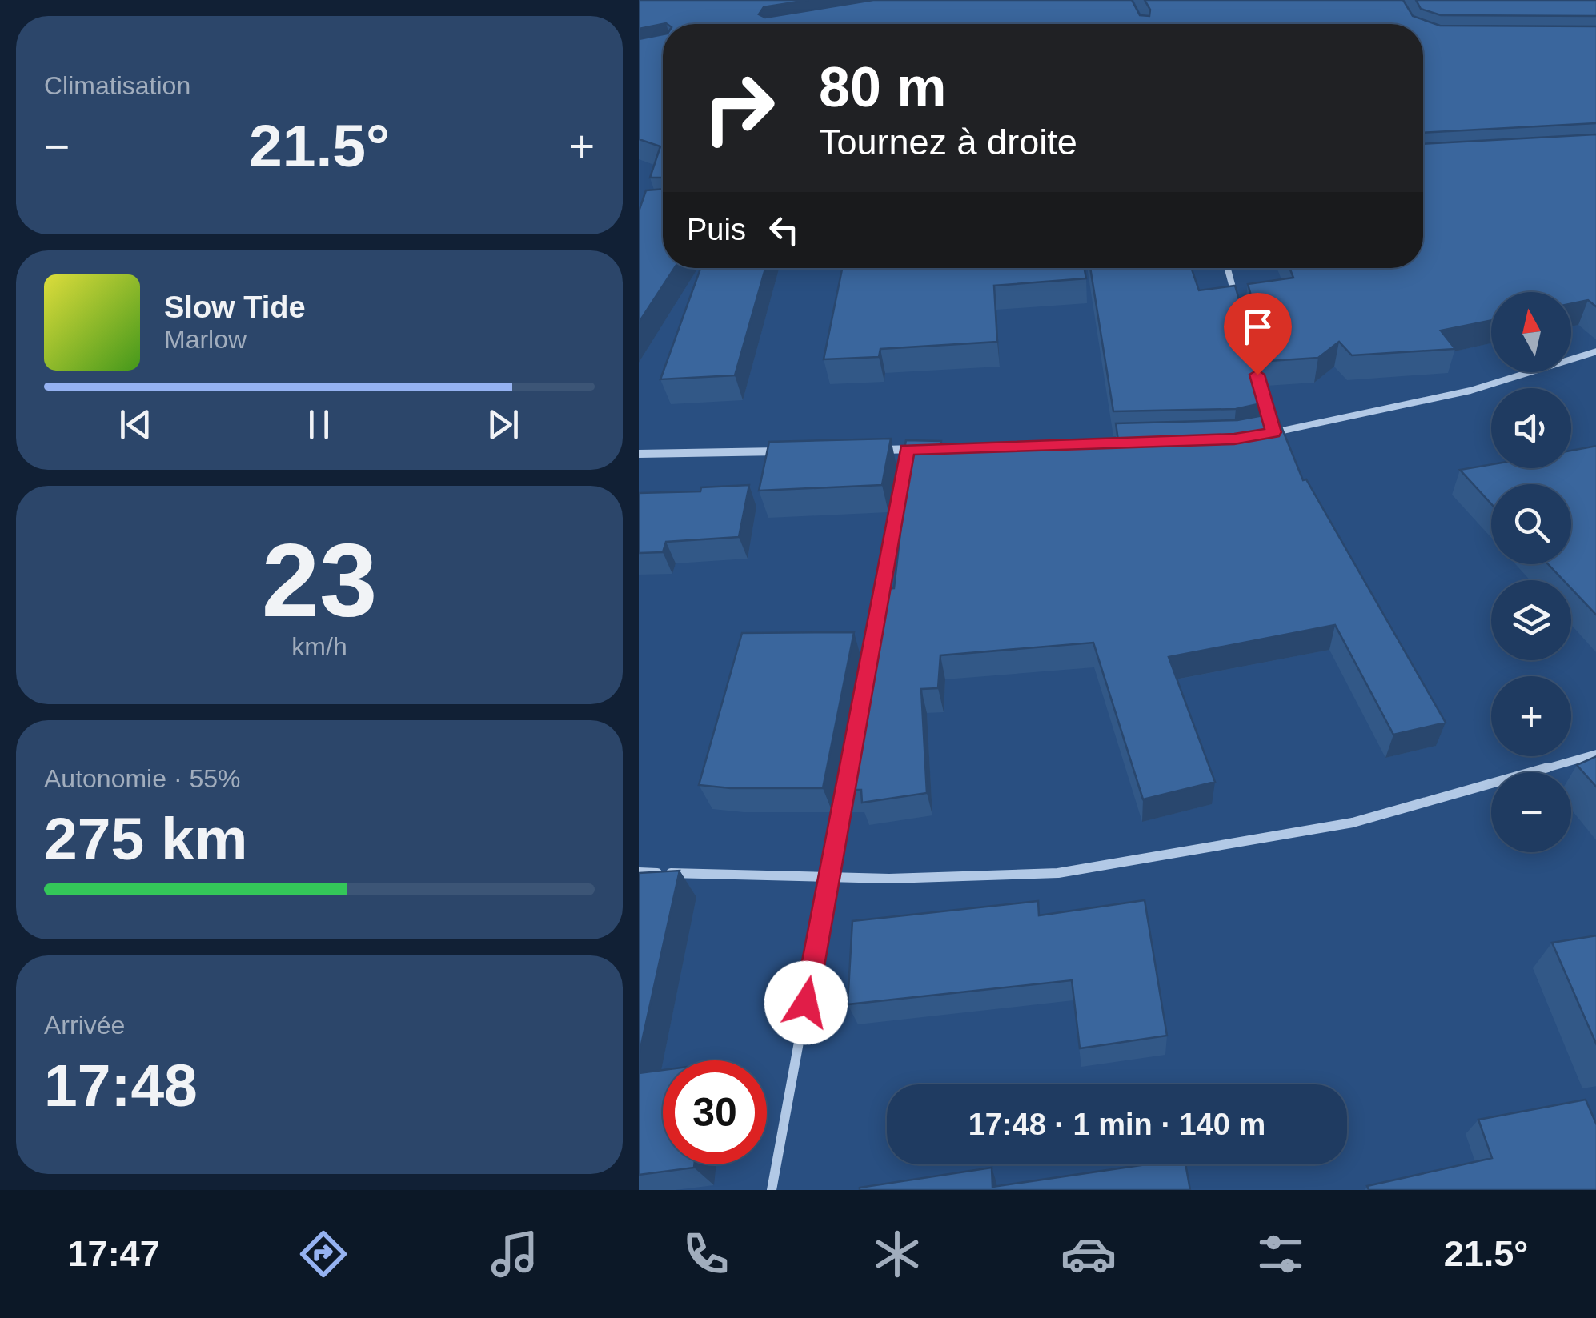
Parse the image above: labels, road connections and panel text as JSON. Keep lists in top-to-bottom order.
{
  "north": "top",
  "page": {
    "tile": [
      "Climatisation",
      ["23", "km/h"],
      ["Autonomie · 55%", "275 km"],
      ["Arrivée", "17:48"]
    ],
    "turn": ["80 m", "Tournez à droite"],
    "heat": ["−", "21.5°", "+"],
    "then": "Puis",
    "song": ["Slow Tide", "Marlow"],
    "map_buttons": ["+", "−"],
    "limit": "30",
    "trip": "17:48 · 1 min · 140 m",
    "tabs": ["17:47", "21.5°"]
  }
}
